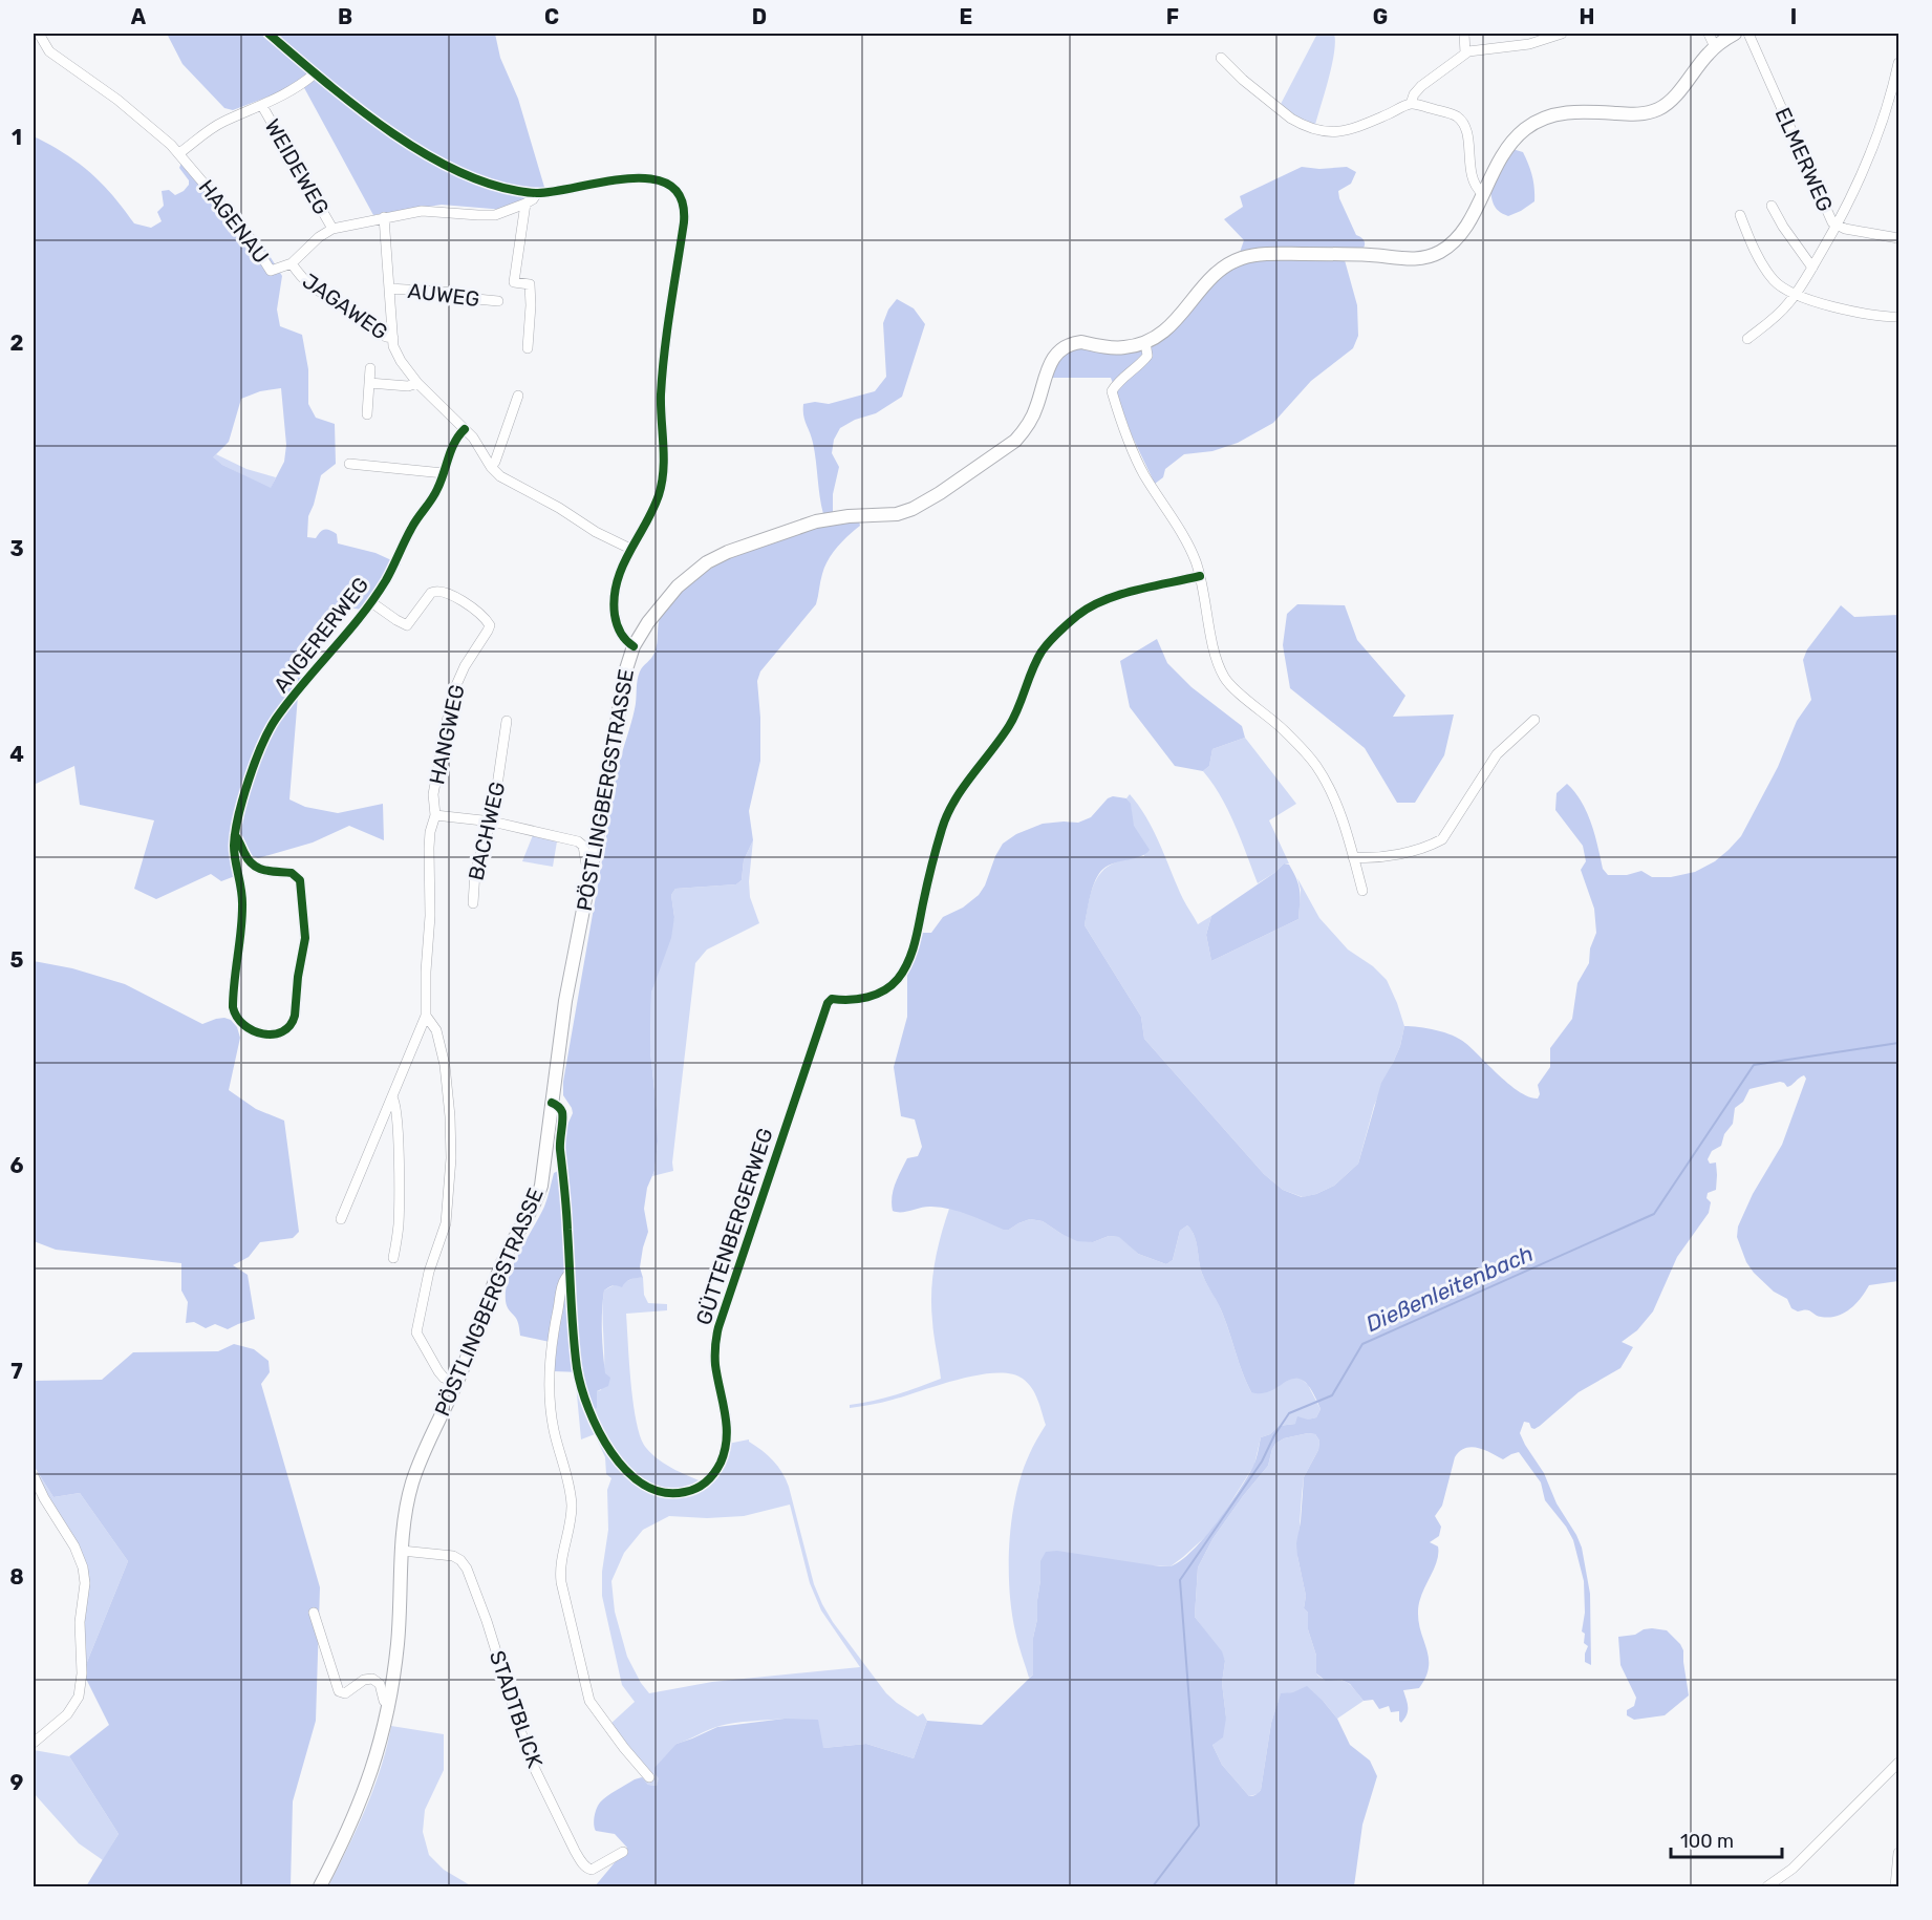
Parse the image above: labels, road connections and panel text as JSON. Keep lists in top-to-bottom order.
{
  "streets": {
    "main road": ["PÖSTLINGBERGSTRASSE"],
    "street": [
      "ELMERWEG",
      "WEIDEWEG",
      "HAGENAU",
      "AUWEG",
      "JAGAWEG",
      "ANGERERWEG",
      "HANGWEG",
      "BACHWEG",
      "GÜTTENBERGERWEG",
      "STADTBLICK"
    ]
  },
  "crossings": [
    ["WEIDEWEG", "HAGENAU"],
    ["HAGENAU", "AUWEG"],
    ["HAGENAU", "JAGAWEG"],
    ["AUWEG", "JAGAWEG"],
    ["JAGAWEG", "ANGERERWEG"],
    ["ANGERERWEG", "HANGWEG"],
    ["PÖSTLINGBERGSTRASSE", "GÜTTENBERGERWEG"],
    ["PÖSTLINGBERGSTRASSE", "STADTBLICK"]
  ],
  "water": ["Dießenleitenbach"],
  "scale_bar": "100 m",
  "grid": {
    "columns": [
      "A",
      "B",
      "C",
      "D",
      "E",
      "F",
      "G",
      "H",
      "I"
    ],
    "rows": [
      "1",
      "2",
      "3",
      "4",
      "5",
      "6",
      "7",
      "8",
      "9"
    ]
  }
}
